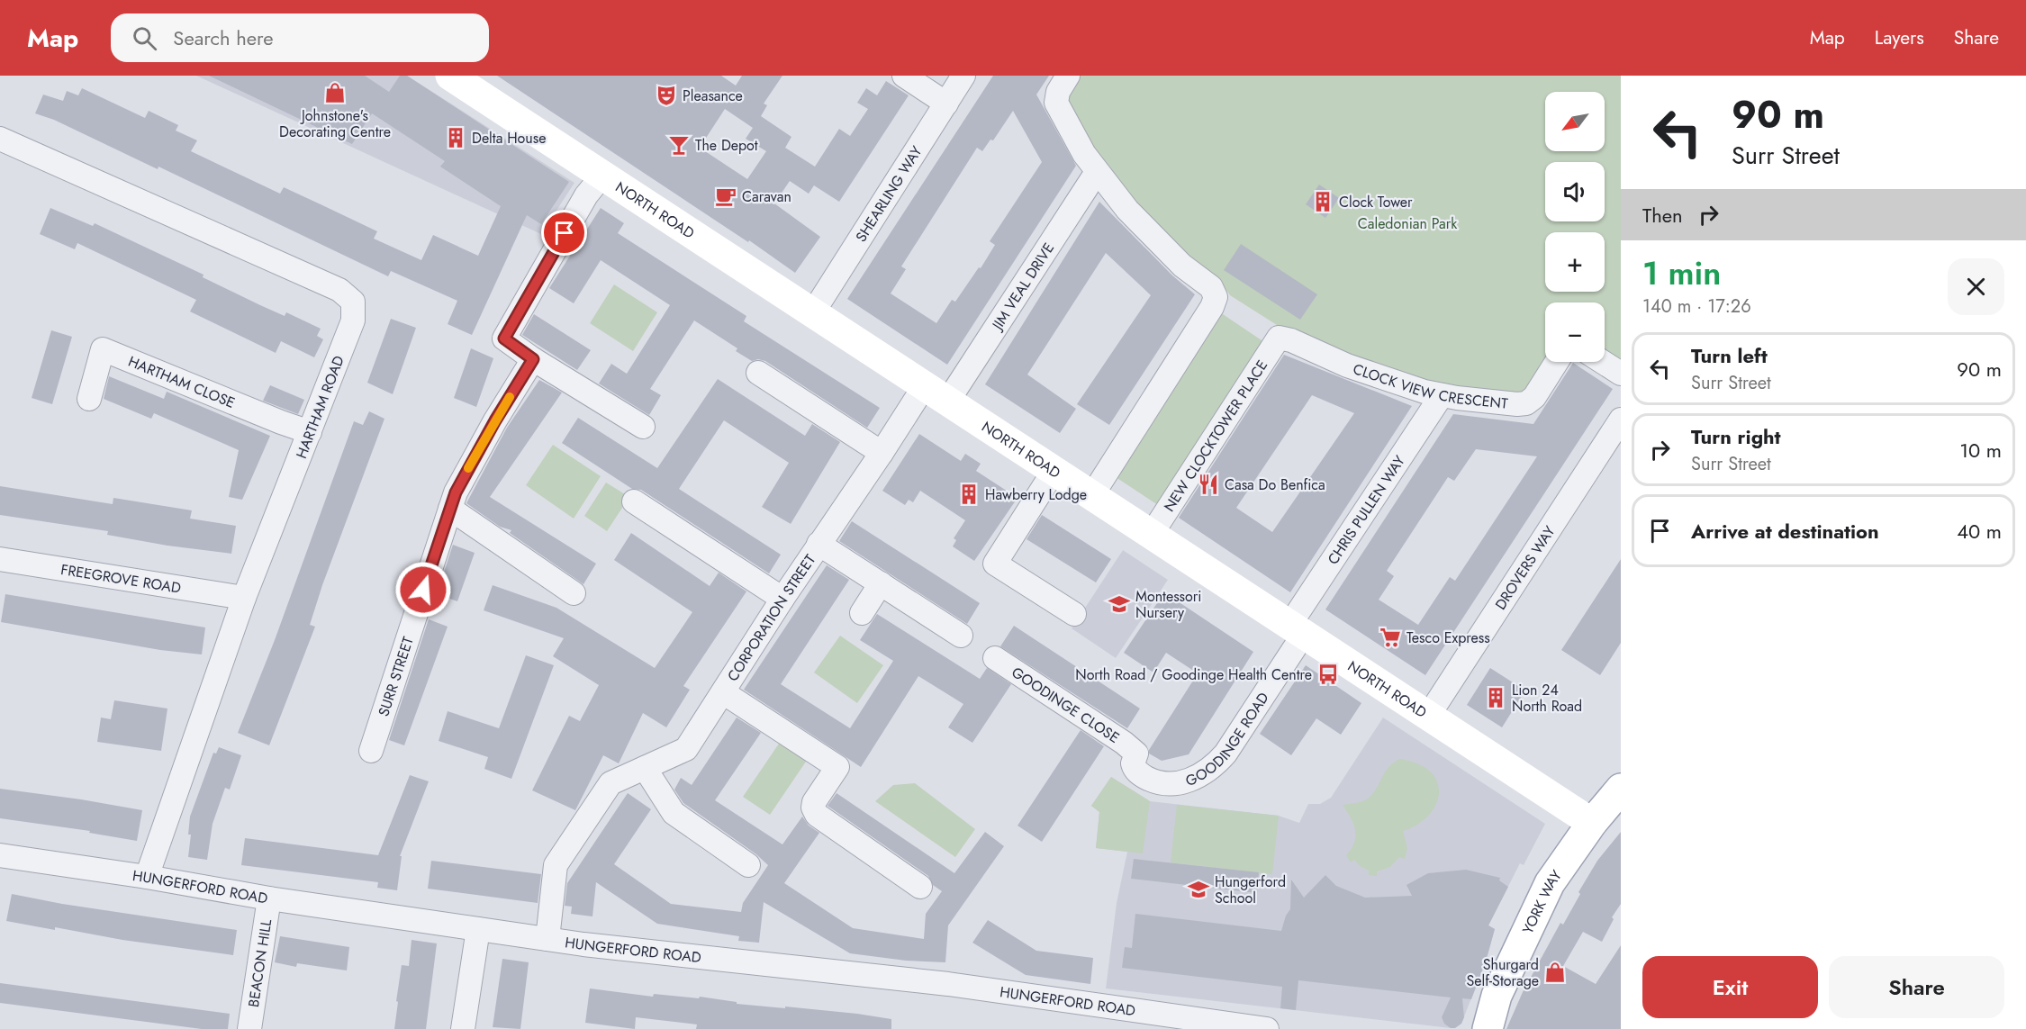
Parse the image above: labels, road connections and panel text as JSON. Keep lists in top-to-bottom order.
{
  "streets": {
    "street": [
      "SHEARLING WAY",
      "NORTH ROAD",
      "JIM VEAL DRIVE",
      "HARTHAM CLOSE",
      "CLOCK VIEW CRESCENT",
      "HARTHAM ROAD",
      "NEW CLOCKTOWER PLACE",
      "CHRIS PULLEN WAY",
      "DROVERS WAY",
      "FREEGROVE ROAD",
      "CORPORATION STREET",
      "SURR STREET",
      "GOODINGE CLOSE",
      "GOODINGE ROAD",
      "HUNGERFORD ROAD",
      "YORK WAY",
      "BEACON HILL"
    ]
  },
  "crossings": [
    ["SHEARLING WAY", "NORTH ROAD"],
    ["NORTH ROAD", "JIM VEAL DRIVE"],
    ["NORTH ROAD", "NEW CLOCKTOWER PLACE"],
    ["NORTH ROAD", "CHRIS PULLEN WAY"],
    ["NORTH ROAD", "DROVERS WAY"],
    ["NORTH ROAD", "CORPORATION STREET"],
    ["NORTH ROAD", "GOODINGE ROAD"],
    ["NORTH ROAD", "YORK WAY"],
    ["JIM VEAL DRIVE", "CORPORATION STREET"],
    ["HARTHAM CLOSE", "HARTHAM ROAD"],
    ["CLOCK VIEW CRESCENT", "NEW CLOCKTOWER PLACE"],
    ["CLOCK VIEW CRESCENT", "CHRIS PULLEN WAY"],
    ["HARTHAM ROAD", "FREEGROVE ROAD"],
    ["HARTHAM ROAD", "HUNGERFORD ROAD"],
    ["CHRIS PULLEN WAY", "GOODINGE ROAD"],
    ["CORPORATION STREET", "HUNGERFORD ROAD"],
    ["GOODINGE CLOSE", "GOODINGE ROAD"],
    ["HUNGERFORD ROAD", "BEACON HILL"]
  ],
  "parks": ["Caledonian Park"],
  "places": {
    "shop": ["Johnstone's Decorating Centre", "Shurgard Self-Storage"],
    "theatre": ["Pleasance"],
    "building": [
      "Delta House",
      "Clock Tower",
      "Hawberry Lodge",
      "Lion 24 North Road"
    ],
    "bar": ["The Depot"],
    "cafe": ["Caravan"],
    "restaurant": ["Casa Do Benfica"],
    "school or university": ["Montessori Nursery", "Hungerford School"],
    "supermarket": ["Tesco Express"],
    "bus stop": ["North Road / Goodinge Health Centre"]
  },
  "north": "bottom left",
  "page": {
    "header": "Map",
    "search": "Search here",
    "nav": ["Map", "Layers", "Share"],
    "turn": ["90 m", "Surr Street"],
    "map_buttons": ["+", "−"],
    "then": "Then",
    "heading": ["1 min", "140 m · 17:26"],
    "list": [
      {
        "name": "Turn left",
        "note": "Surr Street",
        "value": "90 m"
      },
      {
        "name": "Turn right",
        "note": "Surr Street",
        "value": "10 m"
      },
      {
        "name": "Arrive at destination",
        "value": "40 m"
      }
    ],
    "buttons": ["Exit", "Share"]
  }
}
